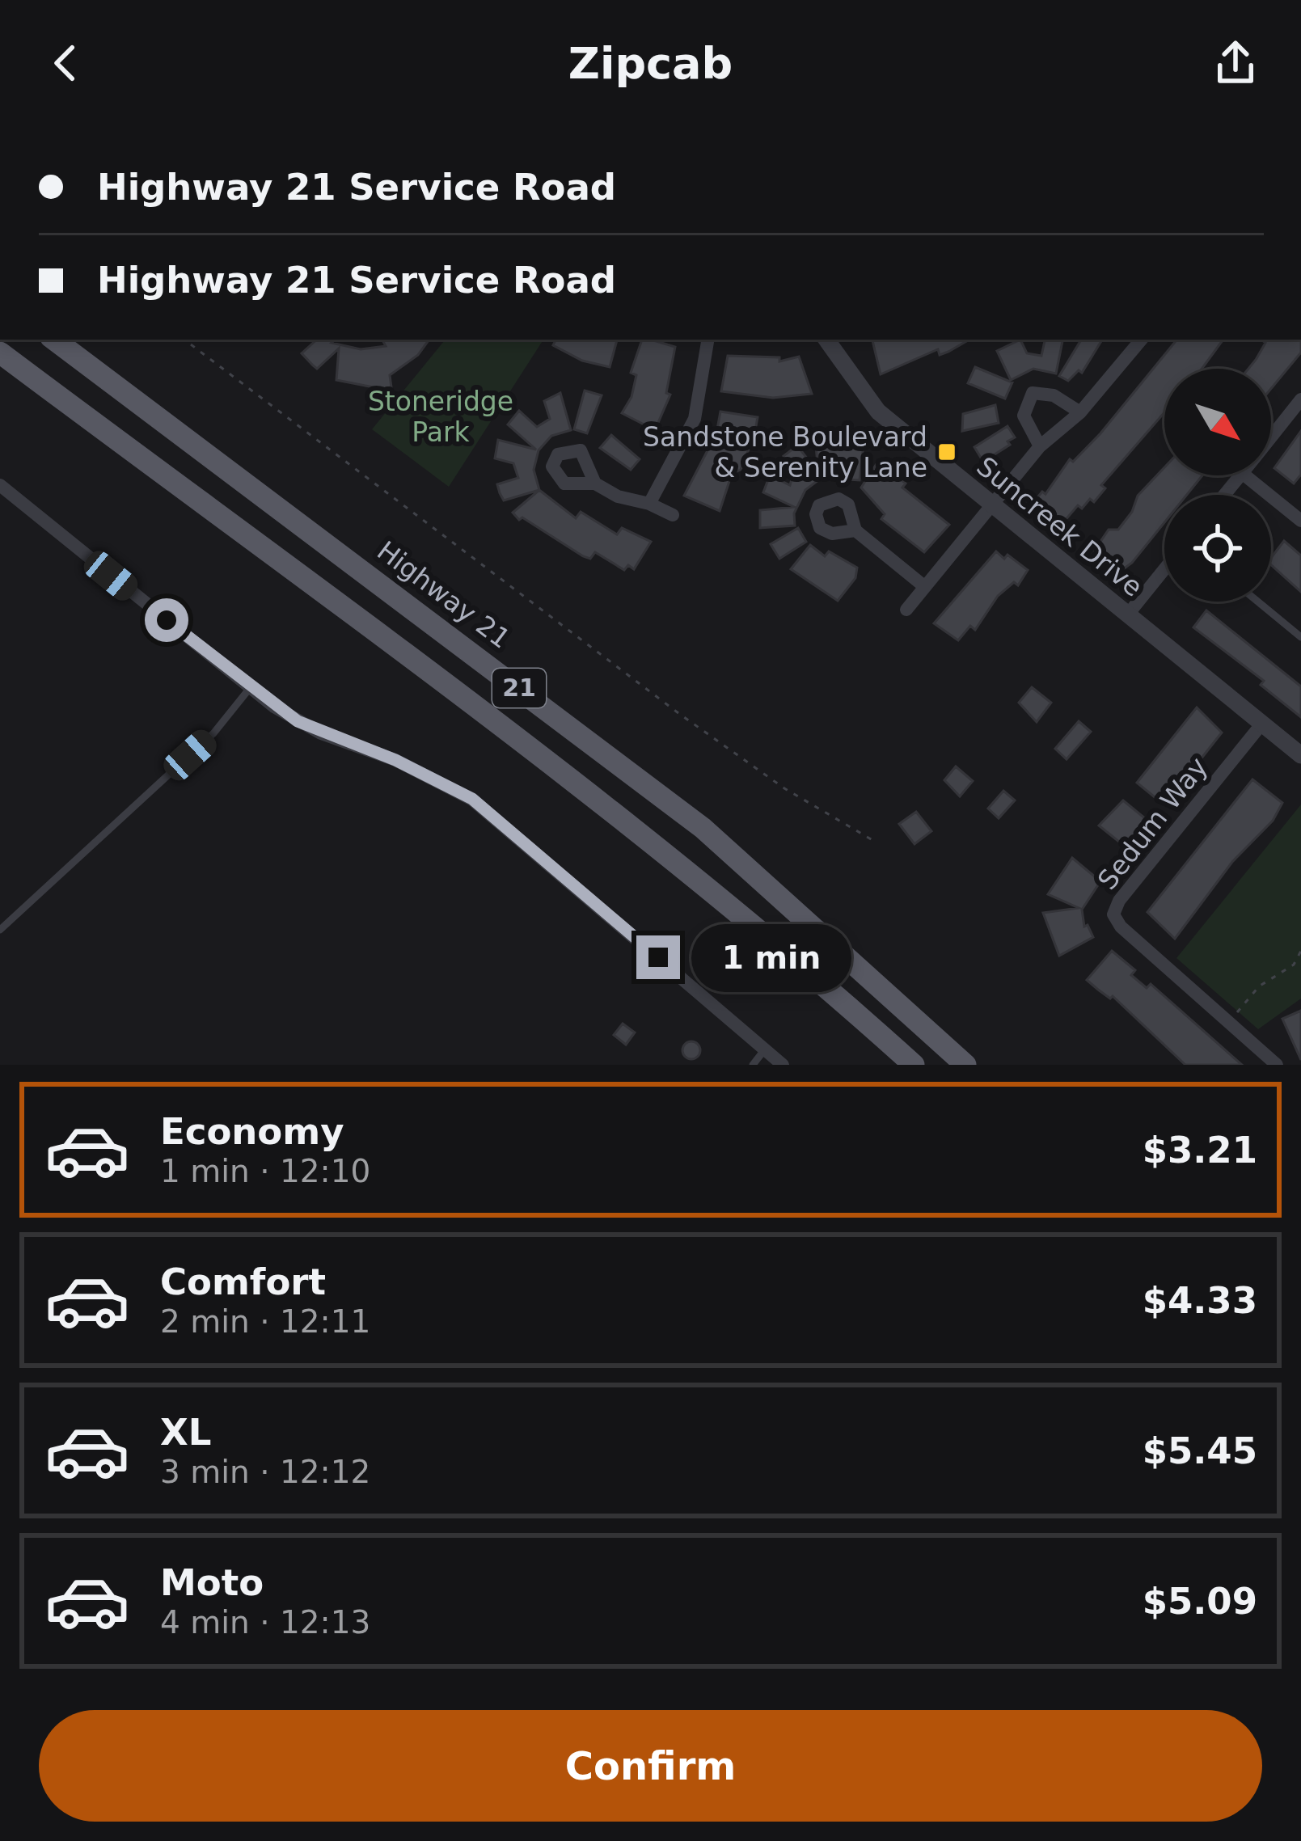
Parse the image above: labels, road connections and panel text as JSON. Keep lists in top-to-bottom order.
{
  "streets": {
    "main road": ["Highway 21", "21"],
    "street": ["Suncreek Drive", "Sedum Way"]
  },
  "crossings": [
    ["Suncreek Drive", "Sedum Way"]
  ],
  "parks": ["Stoneridge Park"],
  "places": {
    "transit": ["Sandstone Boulevard & Serenity Lane"]
  },
  "north": "bottom right",
  "page": {
    "header": "Zipcab",
    "banner": ["Highway 21 Service Road", "Highway 21 Service Road"],
    "bubble": "1 min",
    "list": [
      {
        "name": "Economy",
        "note": "1 min · 12:10",
        "value": "$3.21"
      },
      {
        "name": "Comfort",
        "note": "2 min · 12:11",
        "value": "$4.33"
      },
      {
        "name": "XL",
        "note": "3 min · 12:12",
        "value": "$5.45"
      },
      {
        "name": "Moto",
        "note": "4 min · 12:13",
        "value": "$5.09"
      }
    ],
    "buttons": "Confirm"
  }
}
